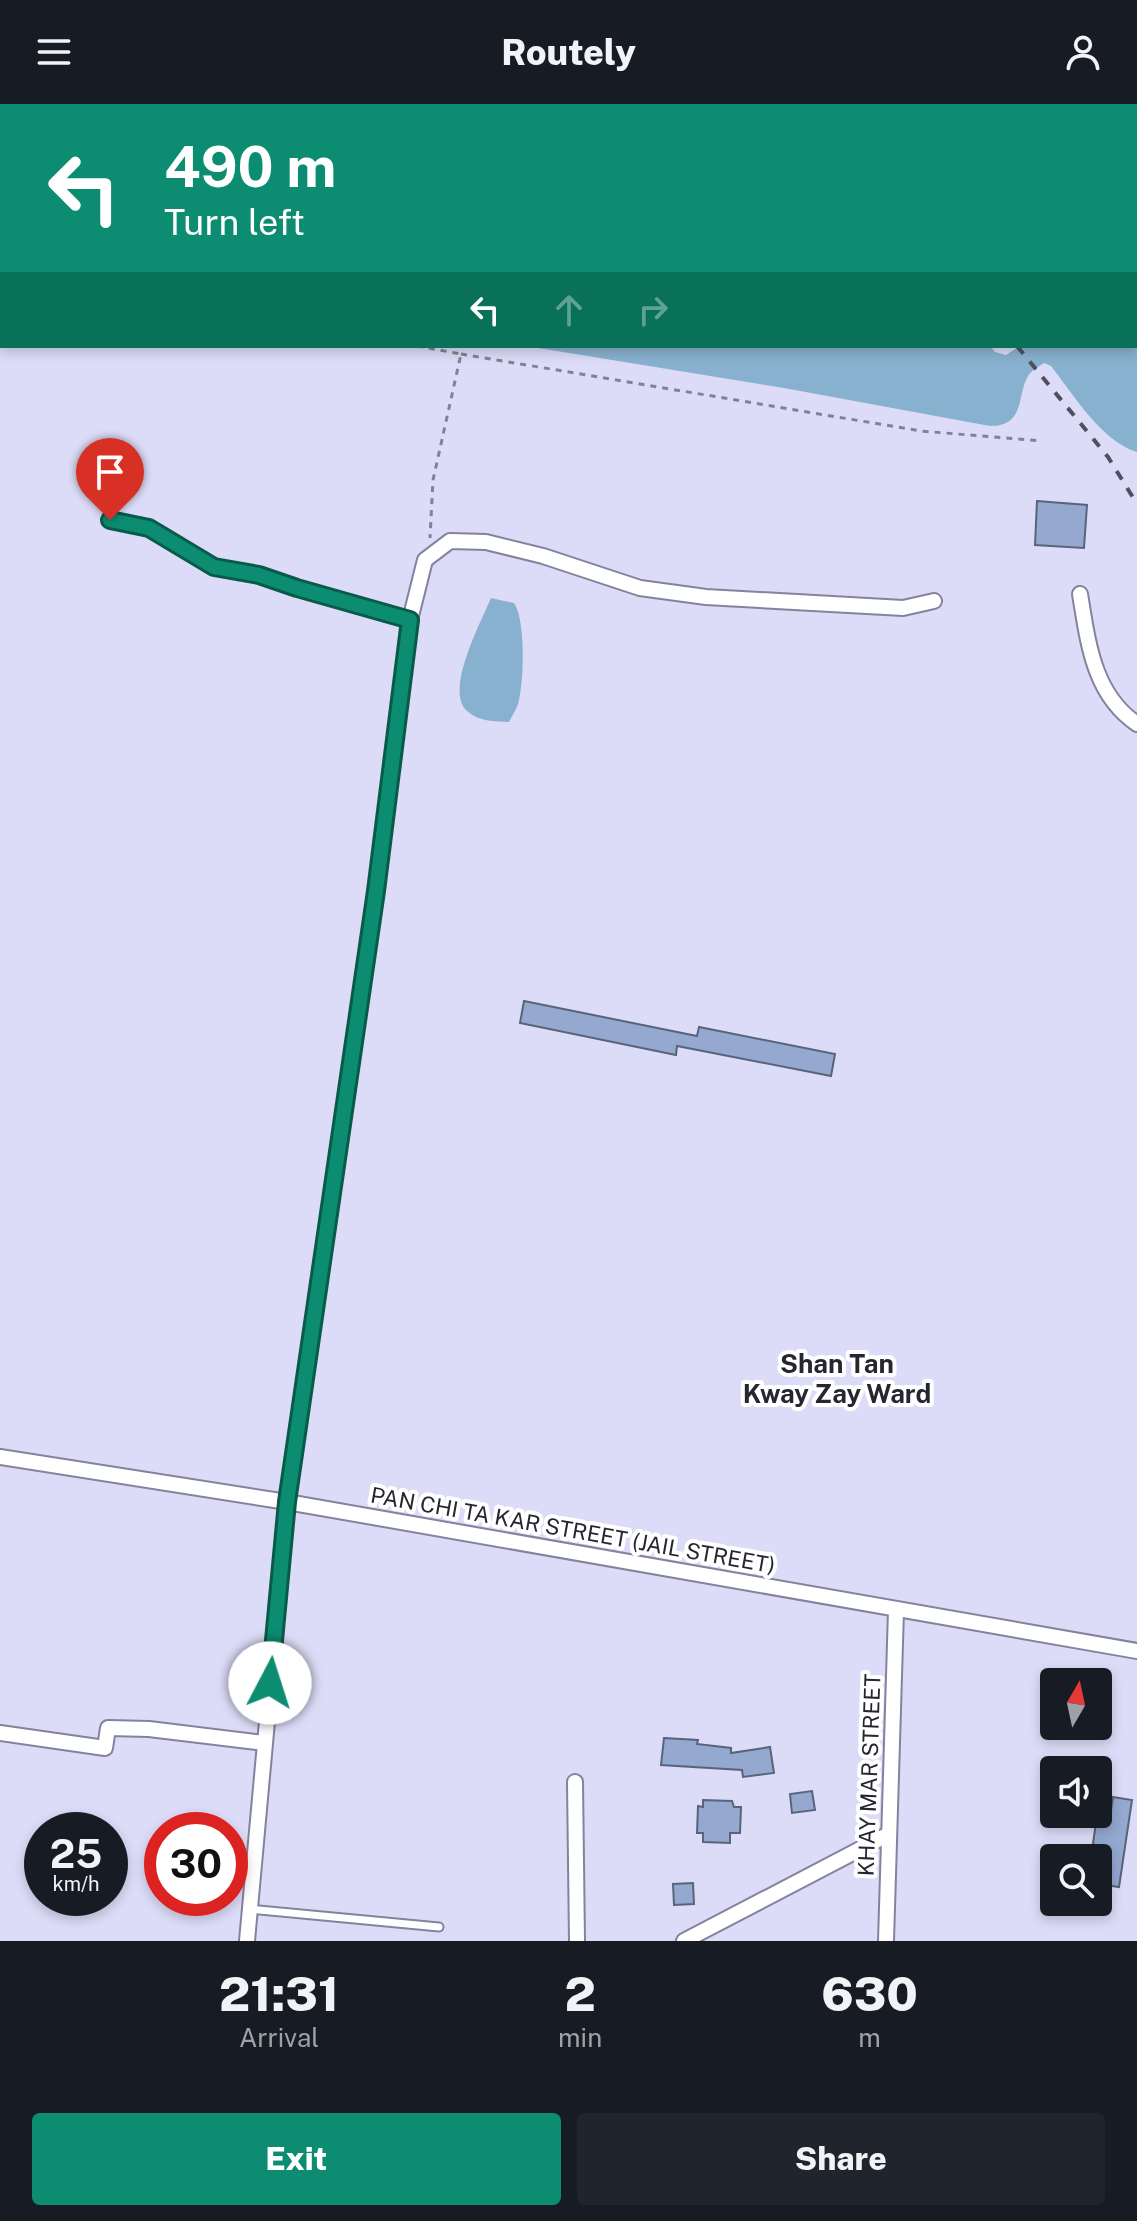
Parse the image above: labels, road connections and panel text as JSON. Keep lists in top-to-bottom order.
{
  "streets": {
    "street": ["PAN CHI TA KAR STREET (JAIL STREET)", "KHAY MAR STREET"]
  },
  "crossings": [
    ["PAN CHI TA KAR STREET (JAIL STREET)", "KHAY MAR STREET"]
  ],
  "districts": ["Shan Tan Kway Zay Ward"],
  "north": "top",
  "page": {
    "header": "Routely",
    "turn": ["490 m", "Turn left"],
    "speed": "25 km/h",
    "limit": "30",
    "eta": [
      "21:31",
      "Arrival",
      "2",
      "min",
      "630",
      "m"
    ],
    "buttons": ["Exit", "Share"]
  }
}
